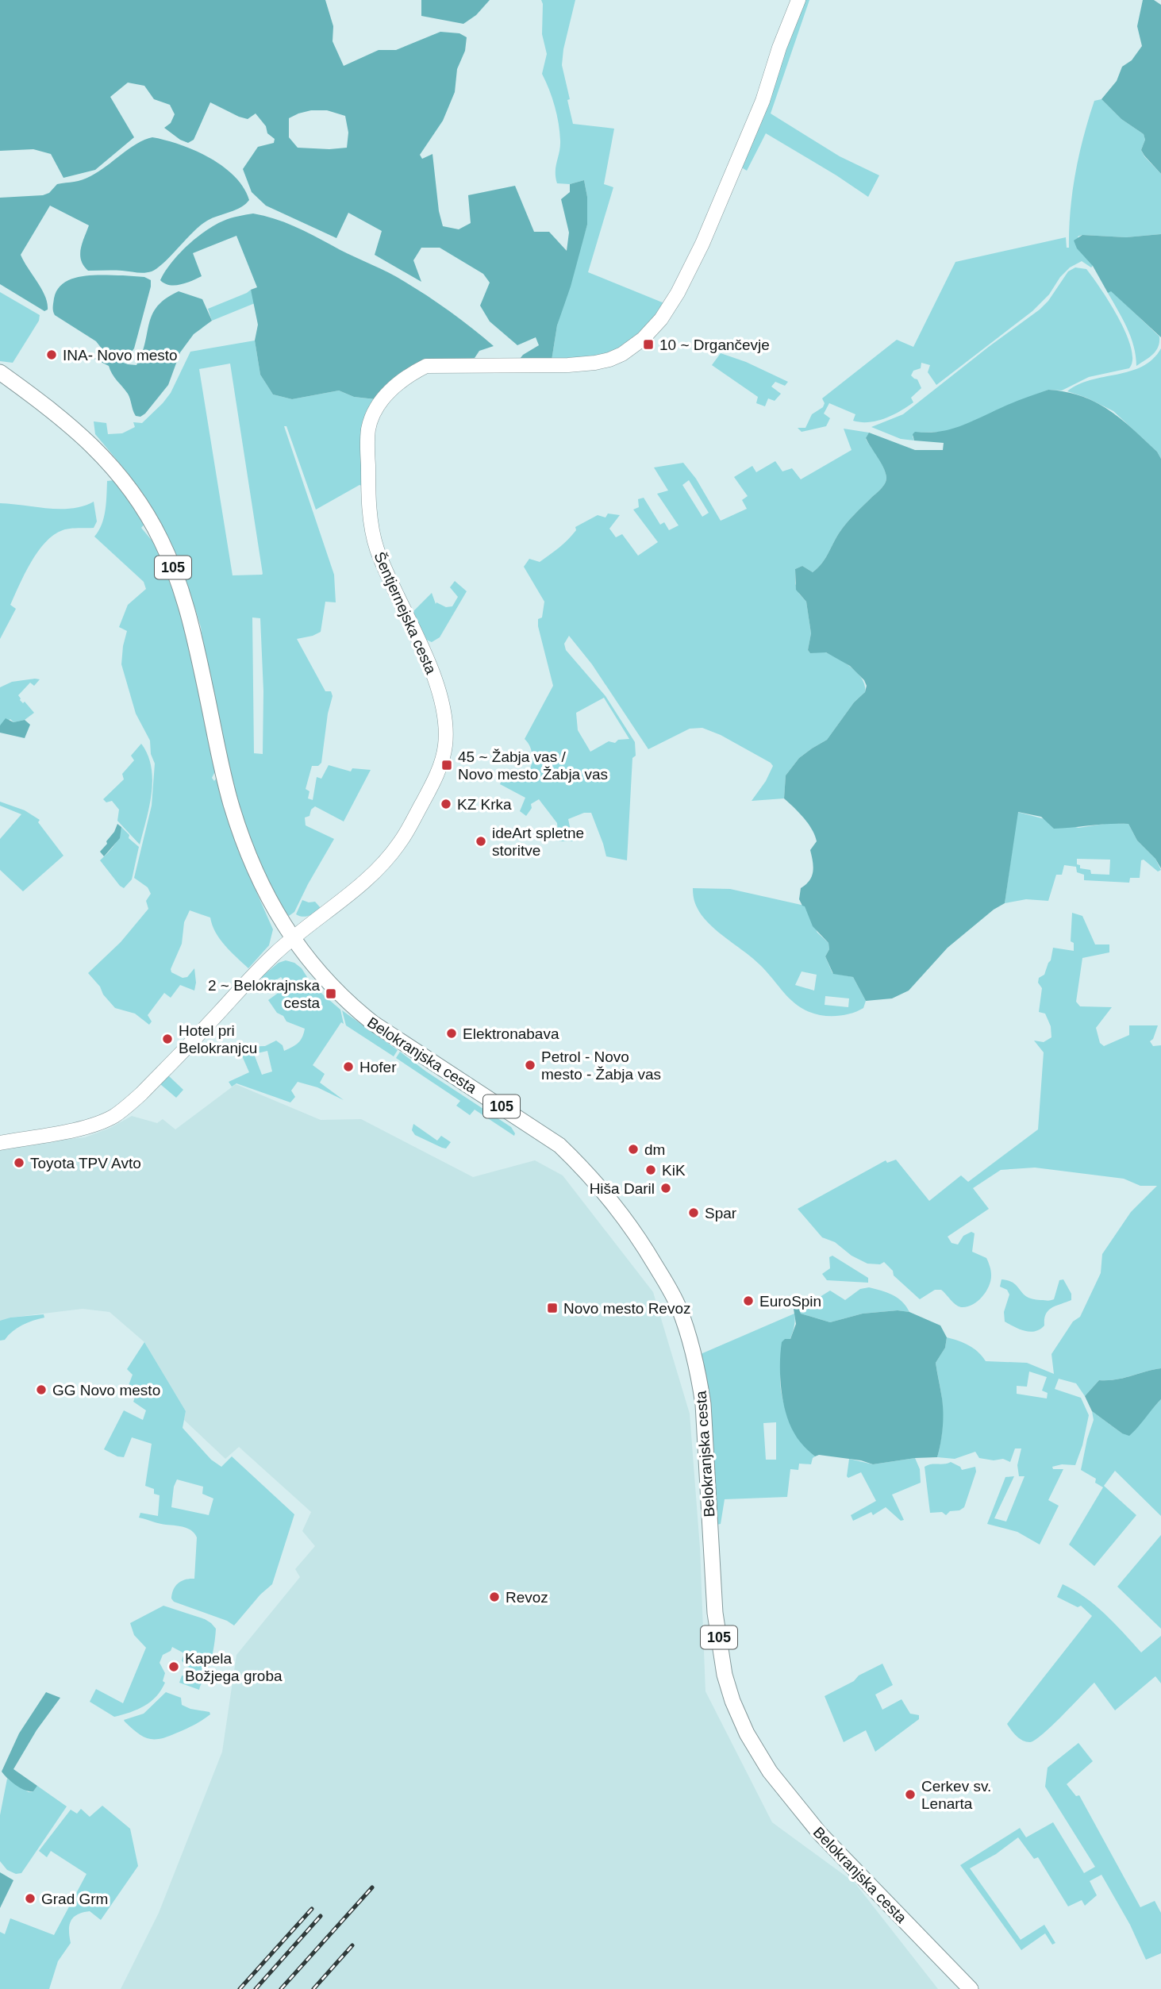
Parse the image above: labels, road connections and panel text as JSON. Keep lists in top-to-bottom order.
{
  "streets": {
    "main road": ["105", "Šentjernejska cesta", "Belokranjska cesta"]
  },
  "crossings": [
    ["105", "Šentjernejska cesta"],
    ["105", "Belokranjska cesta"],
    ["Šentjernejska cesta", "Belokranjska cesta"]
  ],
  "places": {
    "transit": [
      "10 ~ Drgančevje",
      "45 ~ Žabja vas / Novo mesto Žabja vas",
      "2 ~ Belokrajnska cesta",
      "Novo mesto Revoz"
    ],
    "other": [
      "INA- Novo mesto",
      "KZ Krka",
      "ideArt spletne storitve",
      "Elektronabava",
      "Hotel pri Belokranjcu",
      "Petrol - Novo mesto - Žabja vas",
      "Hofer",
      "dm",
      "Toyota TPV Avto",
      "KiK",
      "Hiša Daril",
      "Spar",
      "EuroSpin",
      "GG Novo mesto",
      "Revoz",
      "Kapela Božjega groba",
      "Cerkev sv. Lenarta",
      "Grad Grm"
    ]
  }
}
